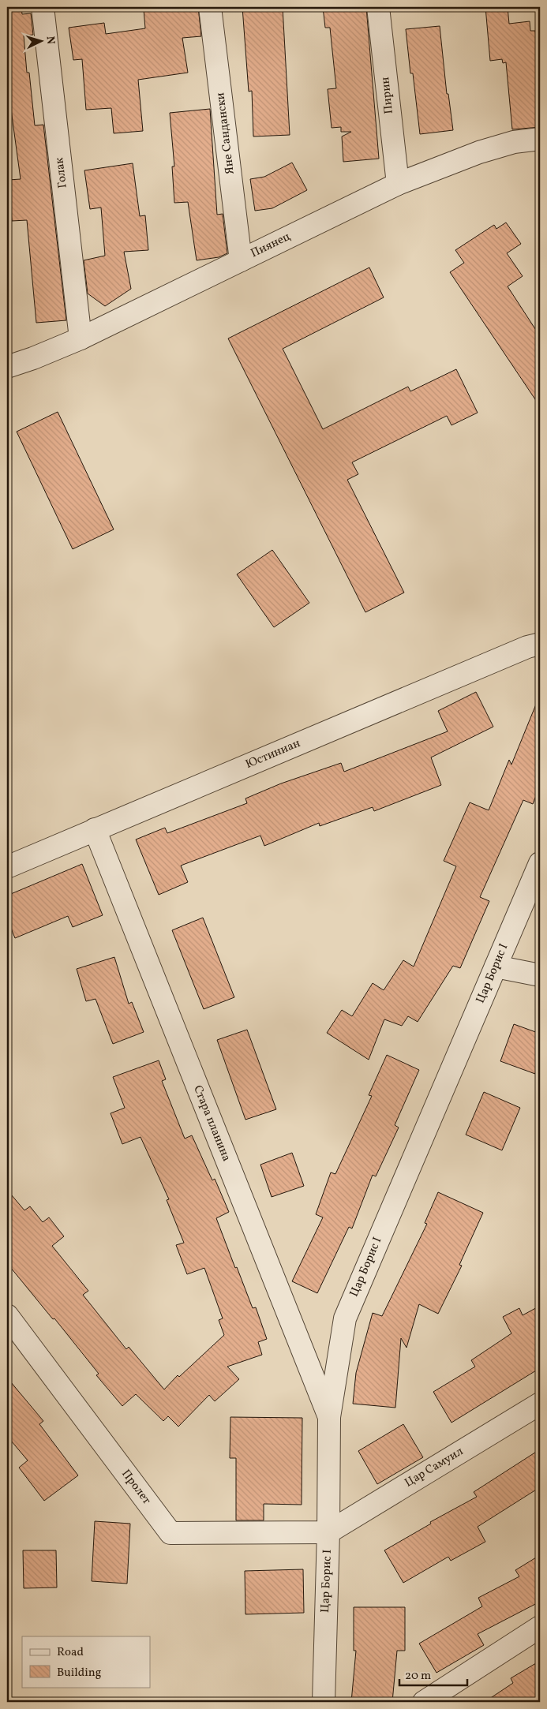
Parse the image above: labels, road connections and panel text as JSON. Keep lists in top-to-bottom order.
{
  "streets": {
    "street": [
      "Пирин",
      "Яне Сандански",
      "Голак",
      "Пиянец",
      "Юстиниан",
      "Цар Борис I",
      "Стара планина",
      "Цар Самуил",
      "Пролет"
    ]
  },
  "crossings": [
    ["Пирин", "Пиянец"],
    ["Яне Сандански", "Пиянец"],
    ["Голак", "Пиянец"],
    ["Юстиниан", "Стара планина"],
    ["Цар Борис I", "Стара планина"],
    ["Цар Борис I", "Цар Самуил"],
    ["Цар Борис I", "Пролет"],
    ["Цар Самуил", "Пролет"]
  ],
  "legend": ["Road", "Building"],
  "scale_bar": "20 m",
  "north": "right"
}
